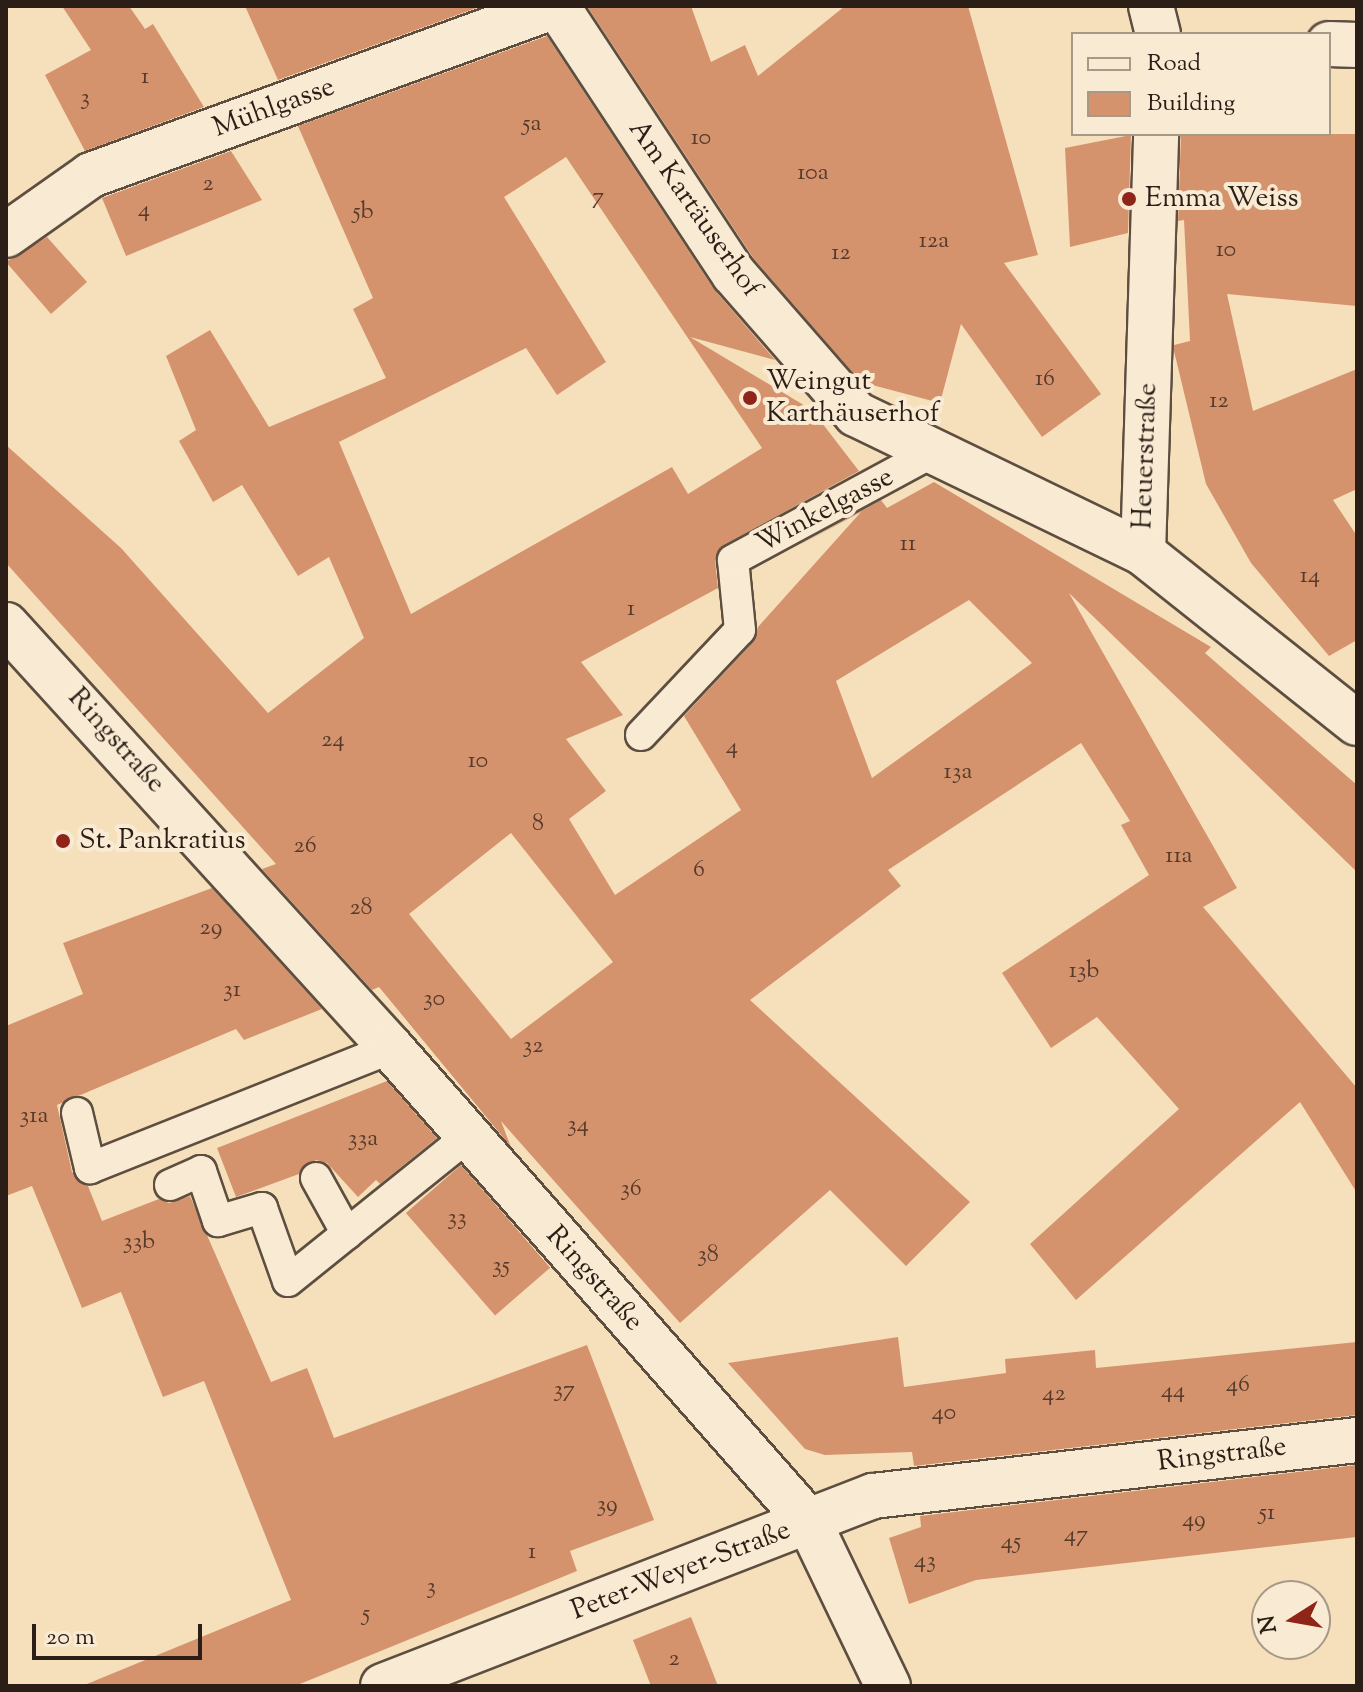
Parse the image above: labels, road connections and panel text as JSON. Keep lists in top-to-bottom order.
{
  "streets": {
    "street": [
      "Mühlgasse",
      "Am Kartäuserhof",
      "Heuerstraße",
      "Ringstraße",
      "Peter-Weyer-Straße"
    ],
    "lane": ["Winkelgasse"]
  },
  "crossings": [
    ["Mühlgasse", "Am Kartäuserhof"],
    ["Am Kartäuserhof", "Heuerstraße"],
    ["Am Kartäuserhof", "Winkelgasse"],
    ["Ringstraße", "Peter-Weyer-Straße"]
  ],
  "places": ["Emma Weiss", "Weingut Karthäuserhof", "St. Pankratius"],
  "house_numbers": [
    "1",
    "3",
    "5a",
    "10",
    "10a",
    "2",
    "7",
    "4",
    "5b",
    "12a",
    "10",
    "12",
    "16",
    "12",
    "11",
    "14",
    "1",
    "24",
    "4",
    "10",
    "13a",
    "8",
    "26",
    "11a",
    "6",
    "28",
    "29",
    "13b",
    "31",
    "30",
    "32",
    "31a",
    "34",
    "33a",
    "36",
    "33",
    "33b",
    "38",
    "35",
    "46",
    "37",
    "44",
    "42",
    "40",
    "39",
    "51",
    "49",
    "47",
    "45",
    "1",
    "43",
    "3",
    "5",
    "2"
  ],
  "legend": ["Road", "Building"],
  "scale_bar": "20 m",
  "north": "left"
}
